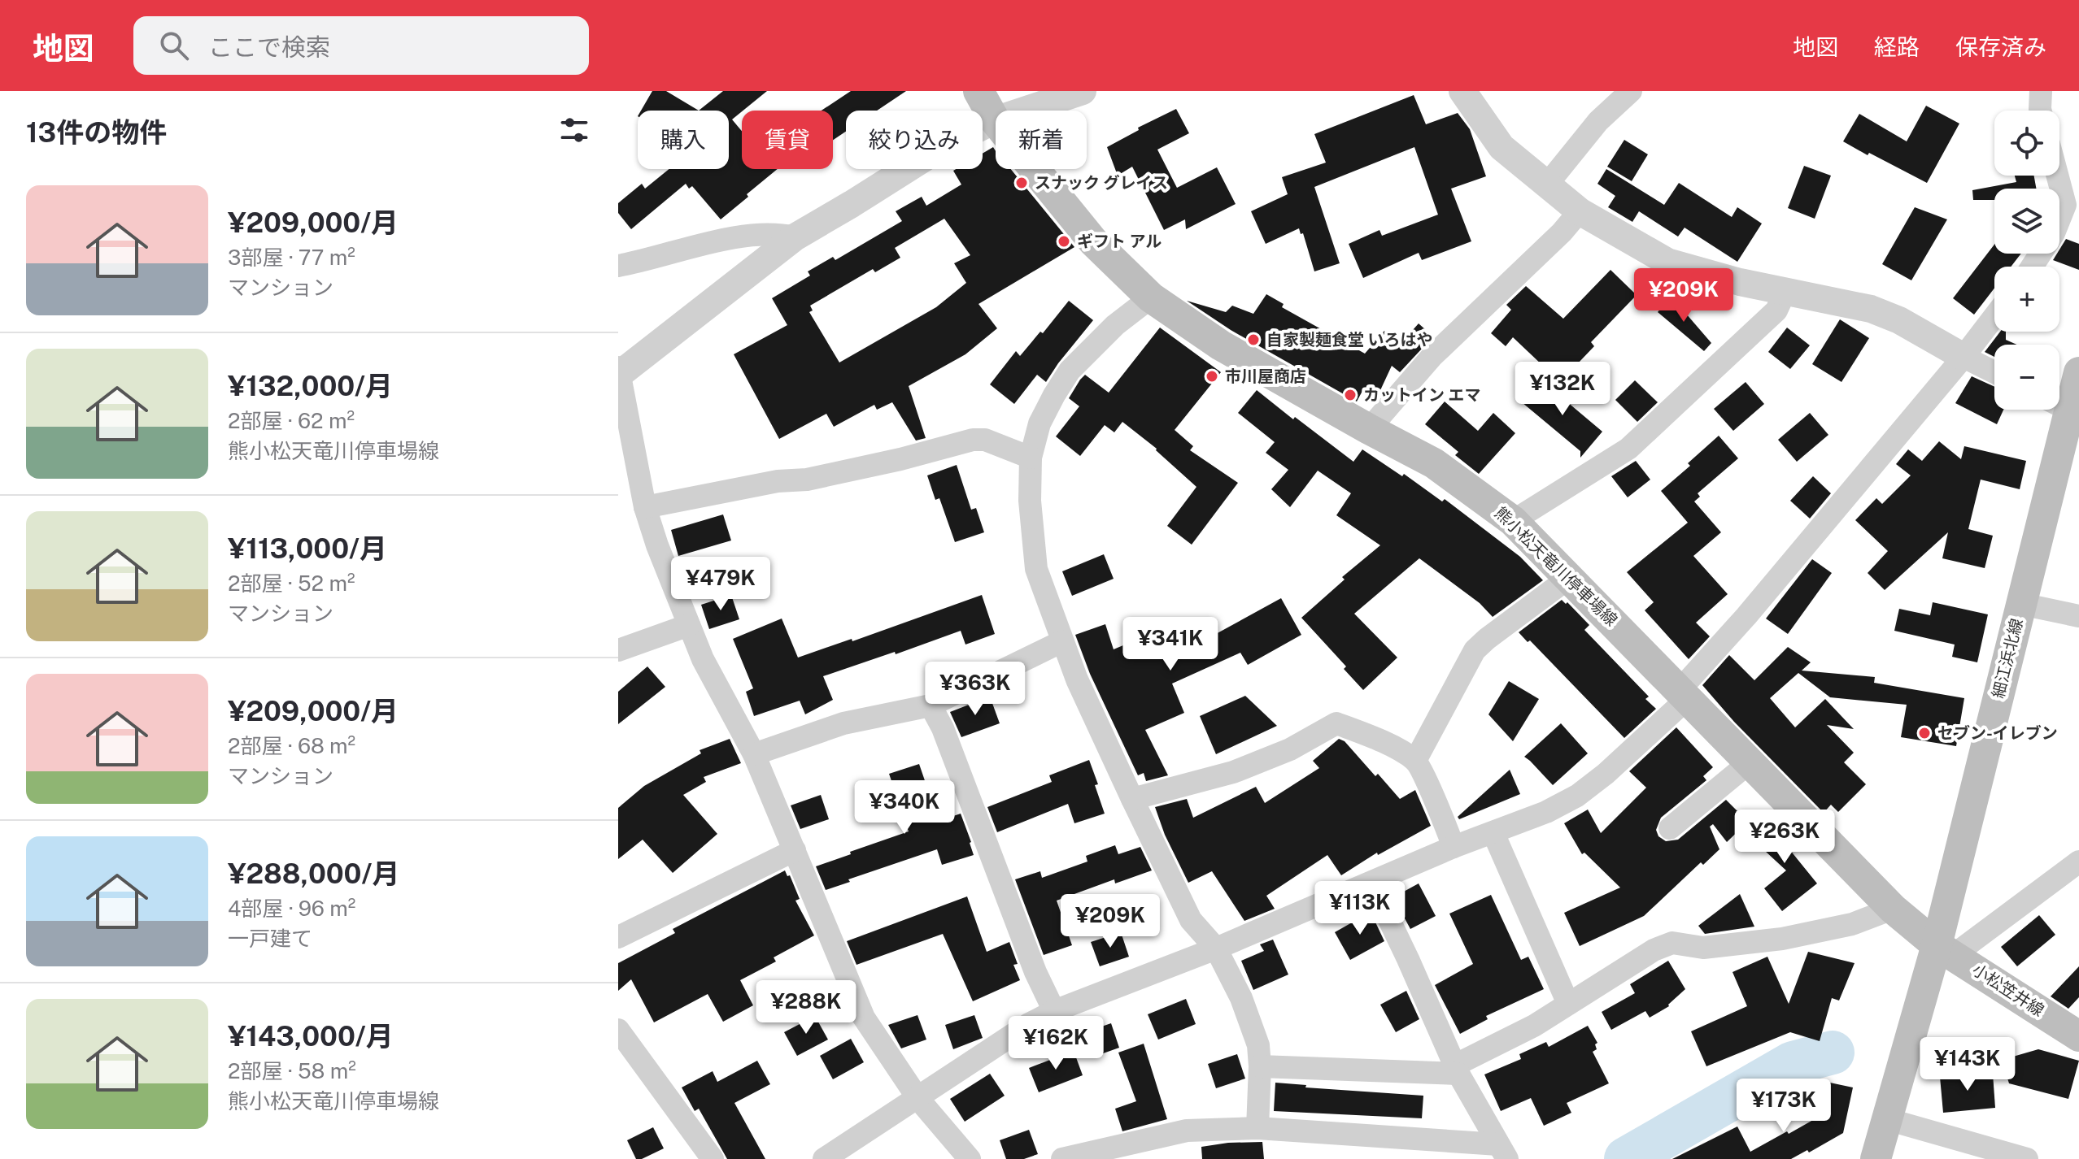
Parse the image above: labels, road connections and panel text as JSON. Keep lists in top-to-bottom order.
{
  "streets": {
    "main road": ["熊小松天竜川停車場線", "細江浜北線", "小松笠井線"]
  },
  "crossings": [
    ["熊小松天竜川停車場線", "細江浜北線"],
    ["熊小松天竜川停車場線", "小松笠井線"],
    ["細江浜北線", "小松笠井線"]
  ],
  "places": [
    "スナック グレイス",
    "ギフト アル",
    "自家製麺食堂 いろはや",
    "市川屋商店",
    "カットイン エマ",
    "セブン-イレブン"
  ],
  "page": {
    "header": "地図",
    "search": "ここで検索",
    "nav": ["地図", "経路", "保存済み"],
    "heading": "13件の物件",
    "map_buttons": ["+", "−"],
    "chip": [
      "購入",
      "賃貸",
      "絞り込み",
      "新着"
    ],
    "list": [
      {
        "name": "¥209,000/月",
        "note": "3部屋 · 77 m² · マンション"
      },
      {
        "name": "¥132,000/月",
        "note": "2部屋 · 62 m² · 熊小松天竜川停車場線"
      },
      {
        "name": "¥113,000/月",
        "note": "2部屋 · 52 m² · マンション"
      },
      {
        "name": "¥209,000/月",
        "note": "2部屋 · 68 m² · マンション"
      },
      {
        "name": "¥288,000/月",
        "note": "4部屋 · 96 m² · 一戸建て"
      },
      {
        "name": "¥143,000/月",
        "note": "2部屋 · 58 m² · 熊小松天竜川停車場線"
      }
    ],
    "price": [
      "¥209K",
      "¥132K",
      "¥479K",
      "¥341K",
      "¥363K",
      "¥340K",
      "¥263K",
      "¥113K",
      "¥209K",
      "¥288K",
      "¥162K",
      "¥143K",
      "¥173K"
    ]
  }
}
